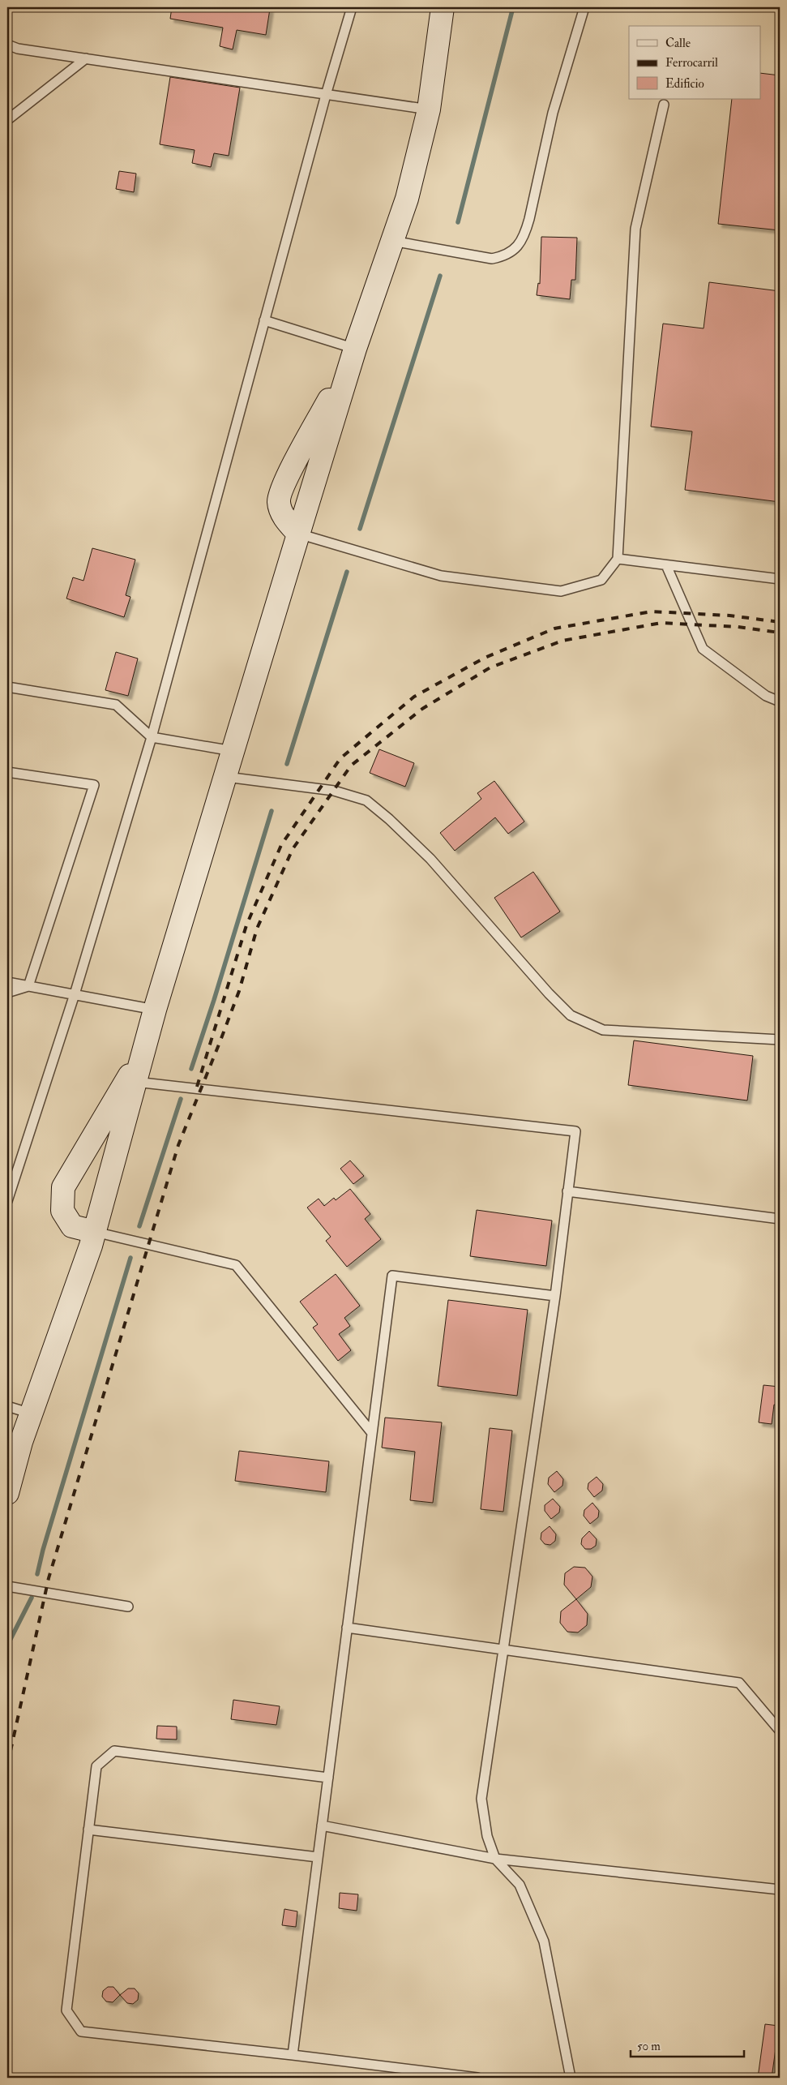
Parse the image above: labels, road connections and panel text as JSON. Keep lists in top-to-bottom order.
{
  "legend": ["Calle", "Ferrocarril", "Edificio"],
  "scale_bar": "50 m"
}
